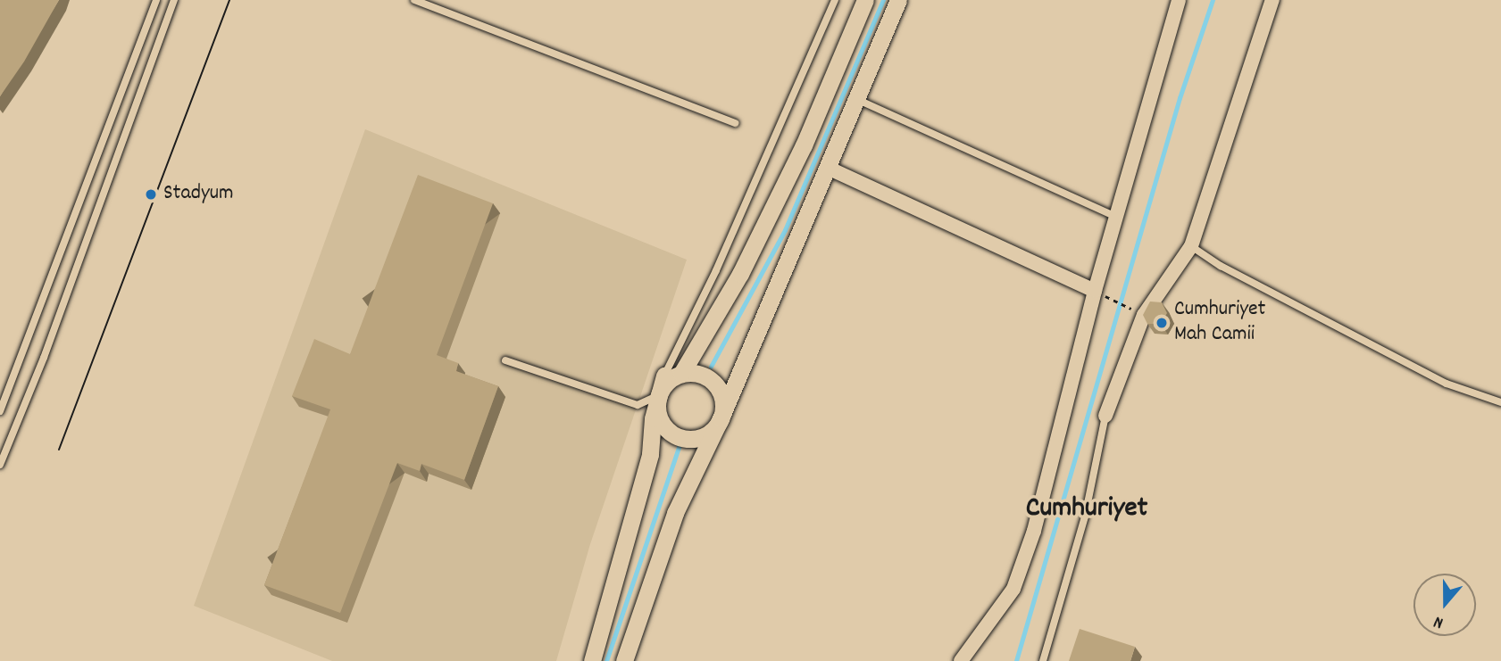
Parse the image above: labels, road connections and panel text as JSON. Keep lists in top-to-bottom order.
{
  "districts": ["Cumhuriyet"],
  "places": ["Stadyum", "Cumhuriyet Mah Camii"],
  "north": "bottom"
}
